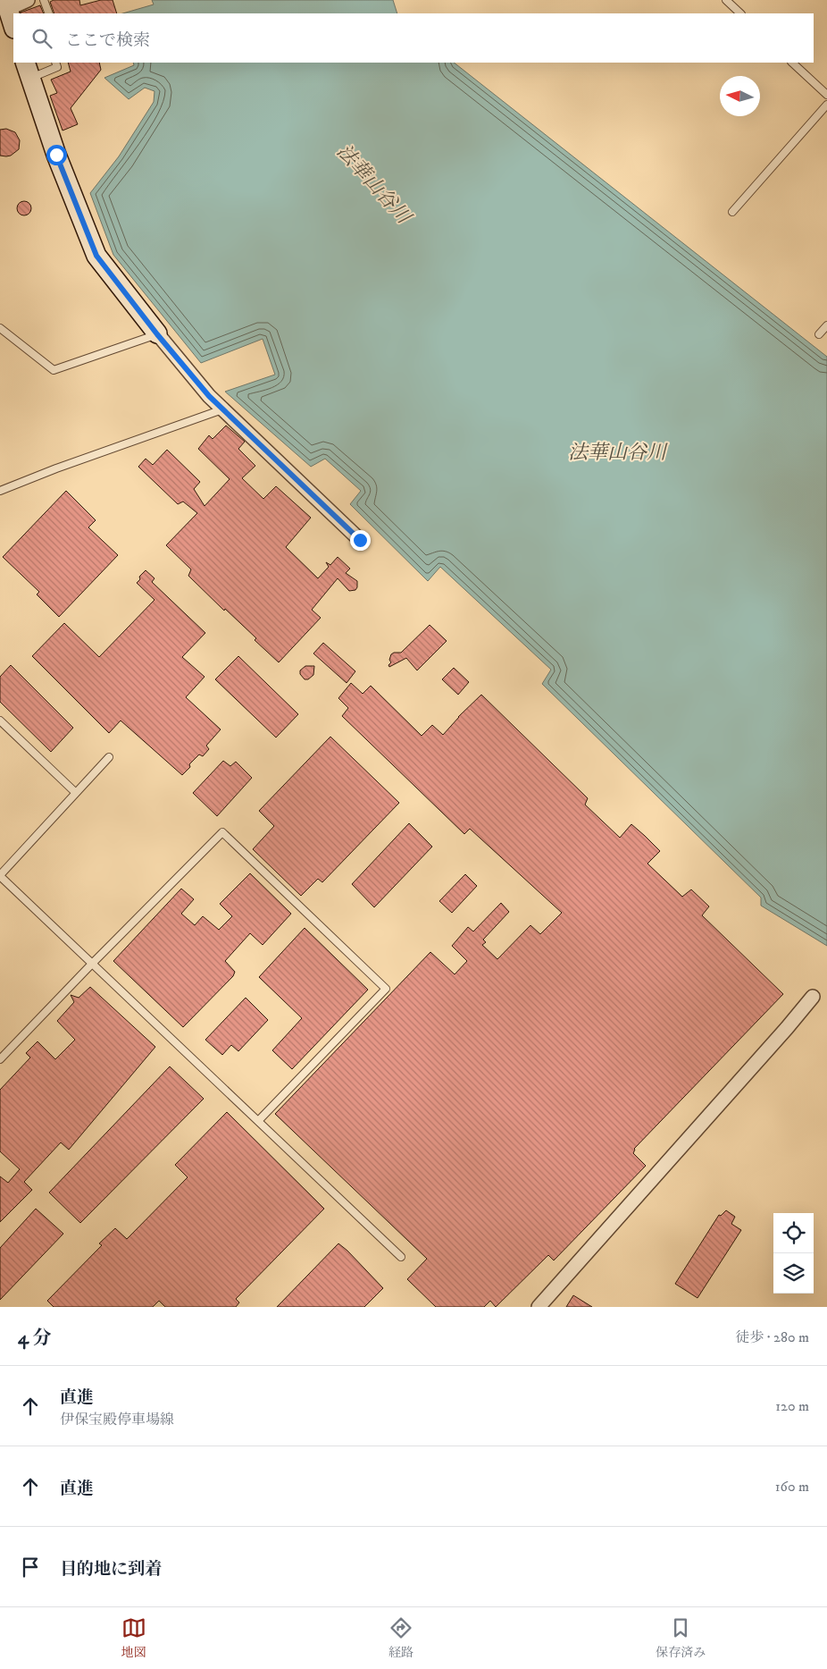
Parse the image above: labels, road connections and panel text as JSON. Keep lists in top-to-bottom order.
{
  "water": ["法華山谷川"],
  "north": "left",
  "page": {
    "search": "ここで検索",
    "heading": ["4 分", "徒歩 · 280 m"],
    "list": [
      ["直進", "伊保宝殿停車場線", "120 m"],
      ["直進", "160 m"],
      "目的地に到着"
    ],
    "nav": ["地図", "経路", "保存済み"]
  }
}
